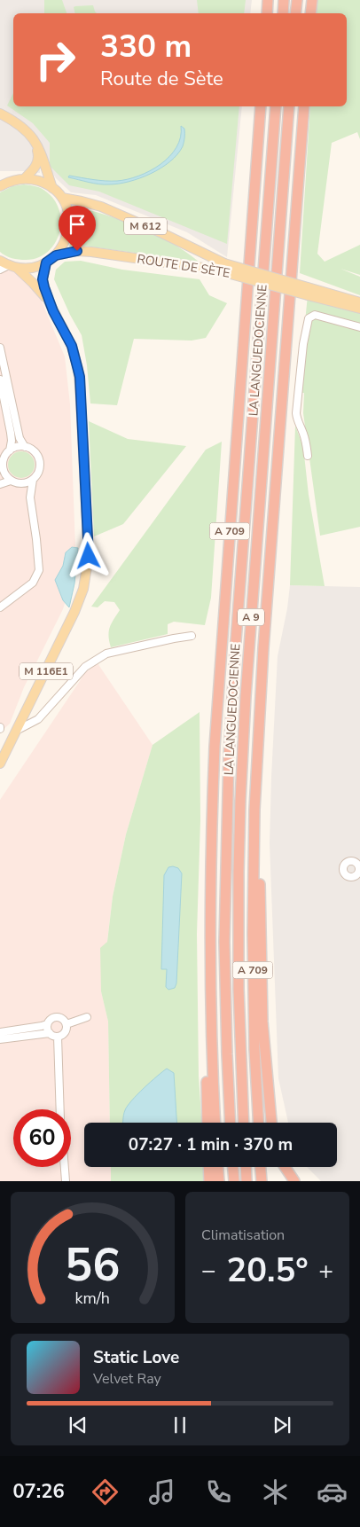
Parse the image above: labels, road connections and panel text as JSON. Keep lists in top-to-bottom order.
{
  "streets": {
    "highway": ["LA LANGUEDOCIENNE", "A 709", "A 9"],
    "main road": ["M 612", "ROUTE DE SÈTE", "M 116E1"]
  },
  "page": {
    "turn": ["330 m", "Route de Sète"],
    "limit": "60",
    "trip": "07:27 · 1 min · 370 m",
    "tile": "Climatisation",
    "heat": ["−", "20.5°", "+"],
    "song": ["Static Love", "Velvet Ray"],
    "tabs": "07:26",
    "gauge": ["56", "km/h"]
  }
}
